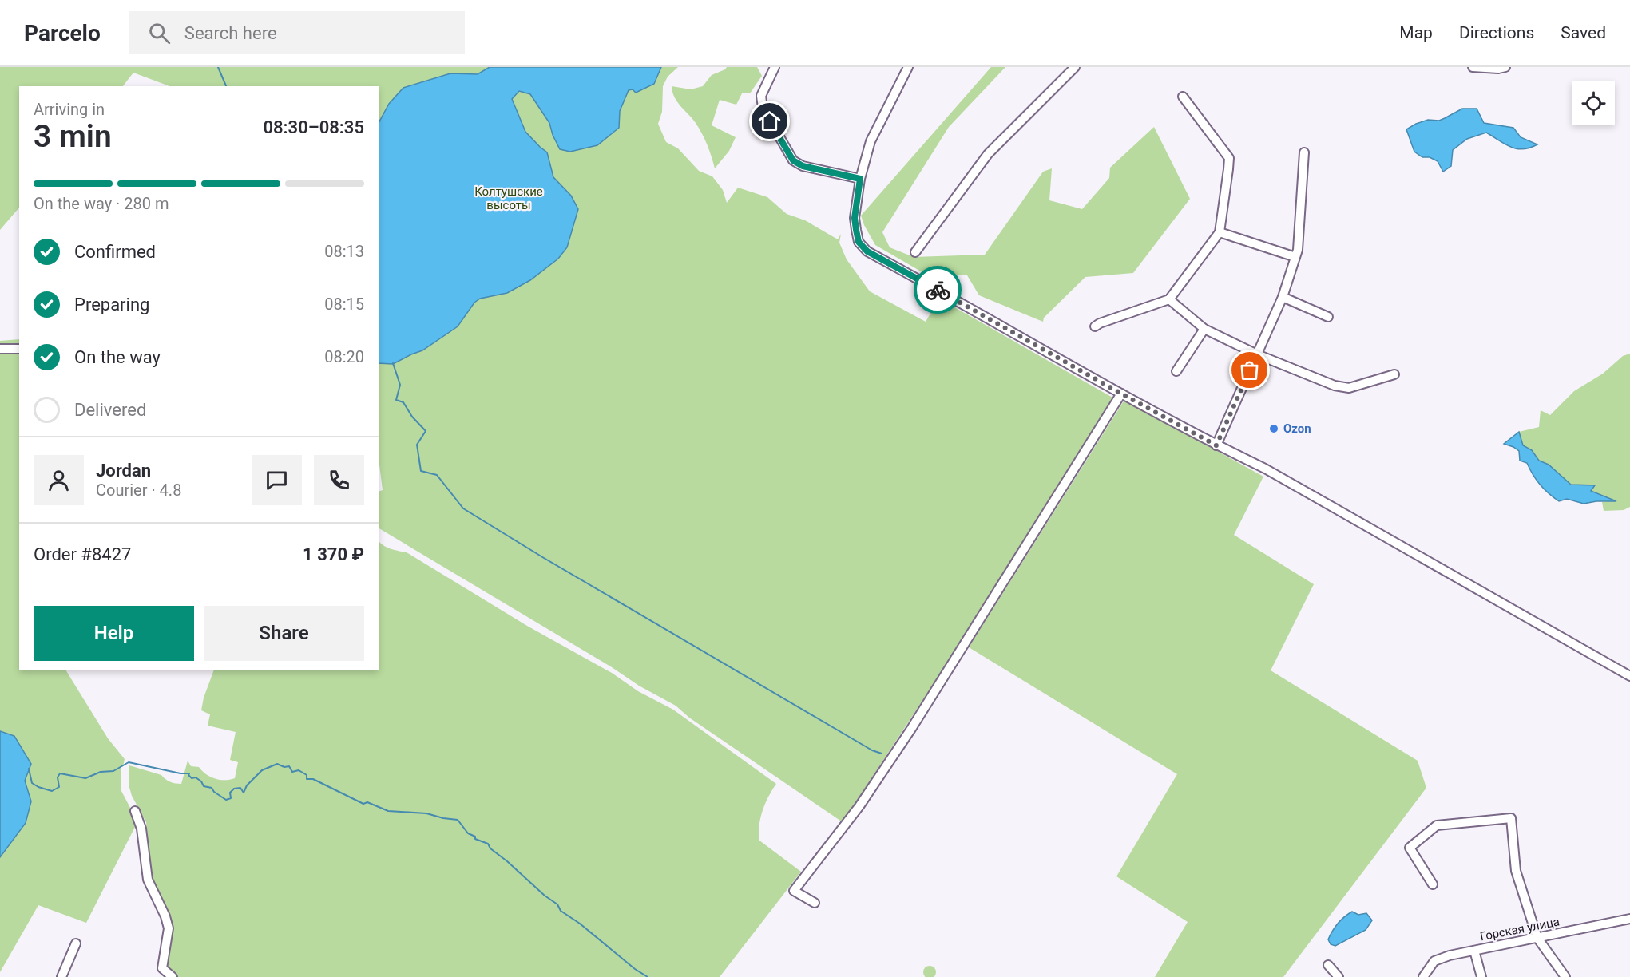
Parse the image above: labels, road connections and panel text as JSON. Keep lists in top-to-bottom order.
{
  "streets": {
    "street": ["Горская улица"]
  },
  "parks": ["Колтушские высоты"],
  "places": ["Ozon"],
  "page": {
    "header": "Parcelo",
    "search": "Search here",
    "nav": ["Map", "Directions", "Saved"],
    "heading": ["3 min", "Arriving in", "08:30–08:35"],
    "panel": [
      "Jordan",
      "Courier · 4.8",
      "Order #8427",
      "1 370 ₽"
    ],
    "bar": "On the way · 280 m",
    "list": [
      ["Confirmed", "08:13"],
      ["Preparing", "08:15"],
      ["On the way", "08:20"],
      "Delivered"
    ],
    "buttons": ["Help", "Share"]
  }
}
